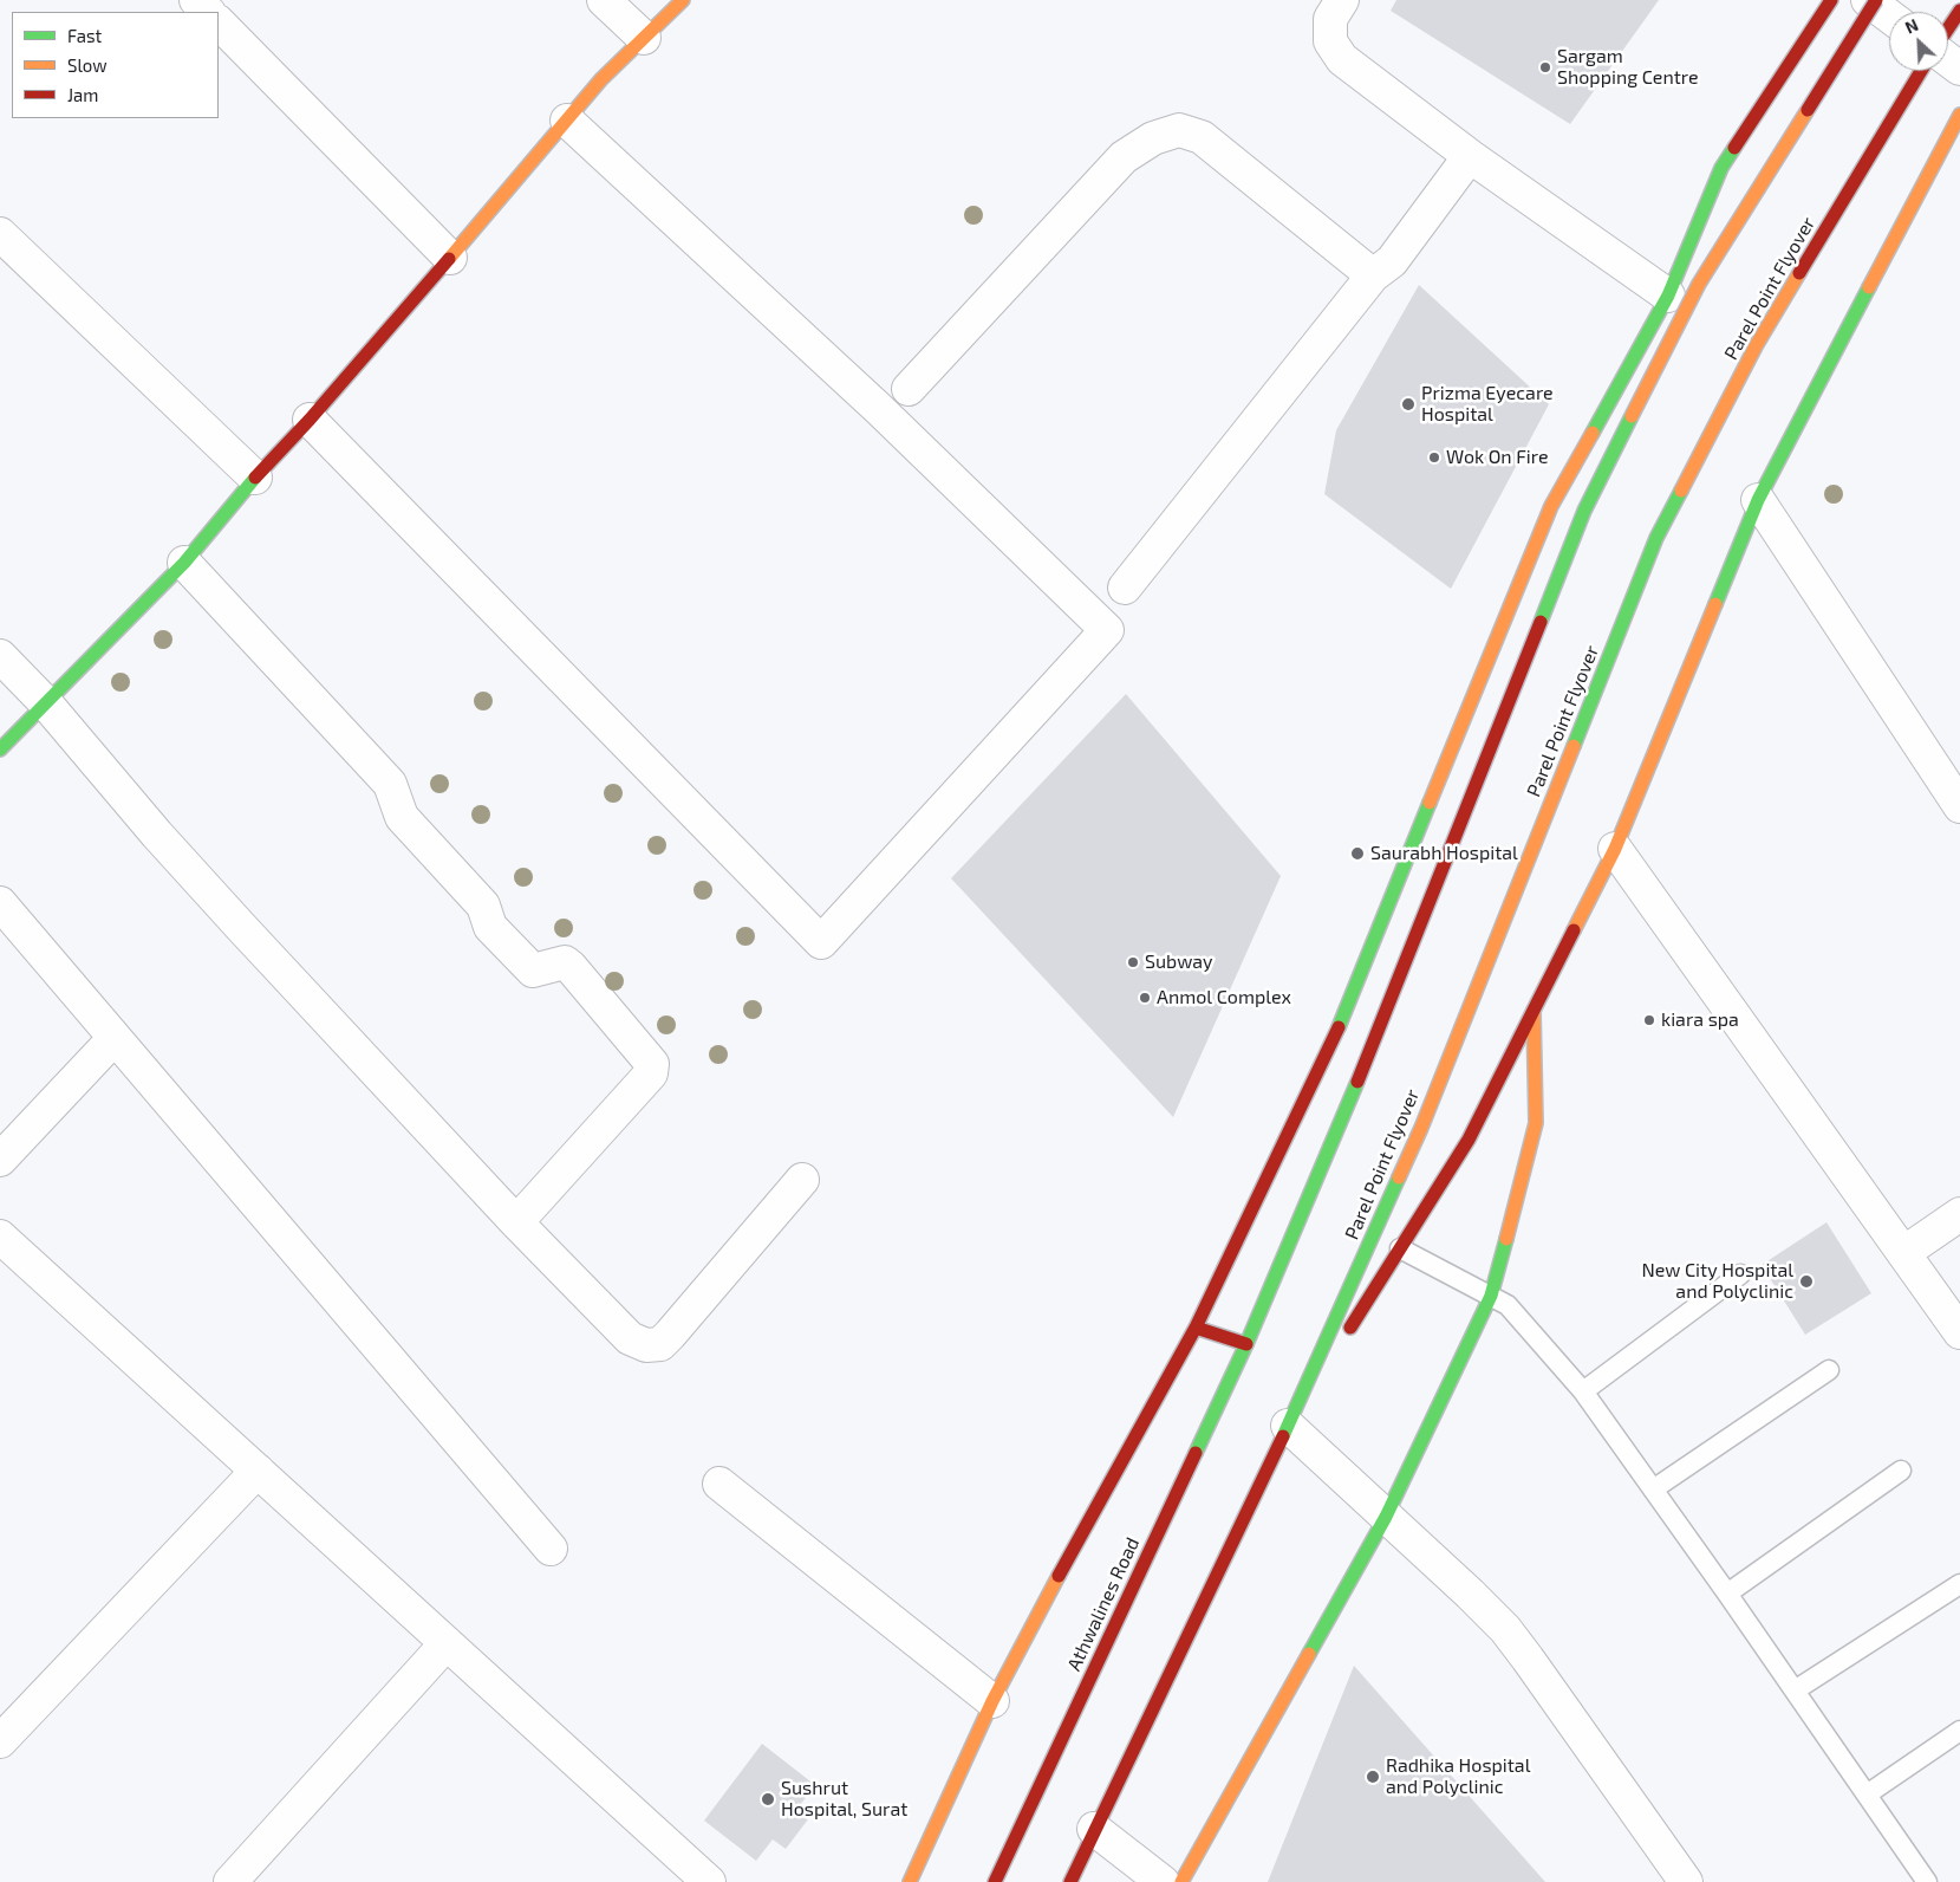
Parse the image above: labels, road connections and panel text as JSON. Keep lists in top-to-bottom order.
{
  "streets": {
    "main road": ["Parel Point Flyover", "Athwalines Road"]
  },
  "places": [
    "Sargam Shopping Centre",
    "Prizma Eyecare Hospital",
    "Wok On Fire",
    "Saurabh Hospital",
    "Subway",
    "Anmol Complex",
    "kiara spa",
    "New City Hospital and Polyclinic",
    "Radhika Hospital and Polyclinic",
    "Sushrut Hospital, Surat"
  ],
  "legend": ["Fast", "Slow", "Jam"],
  "north": "top left"
}
